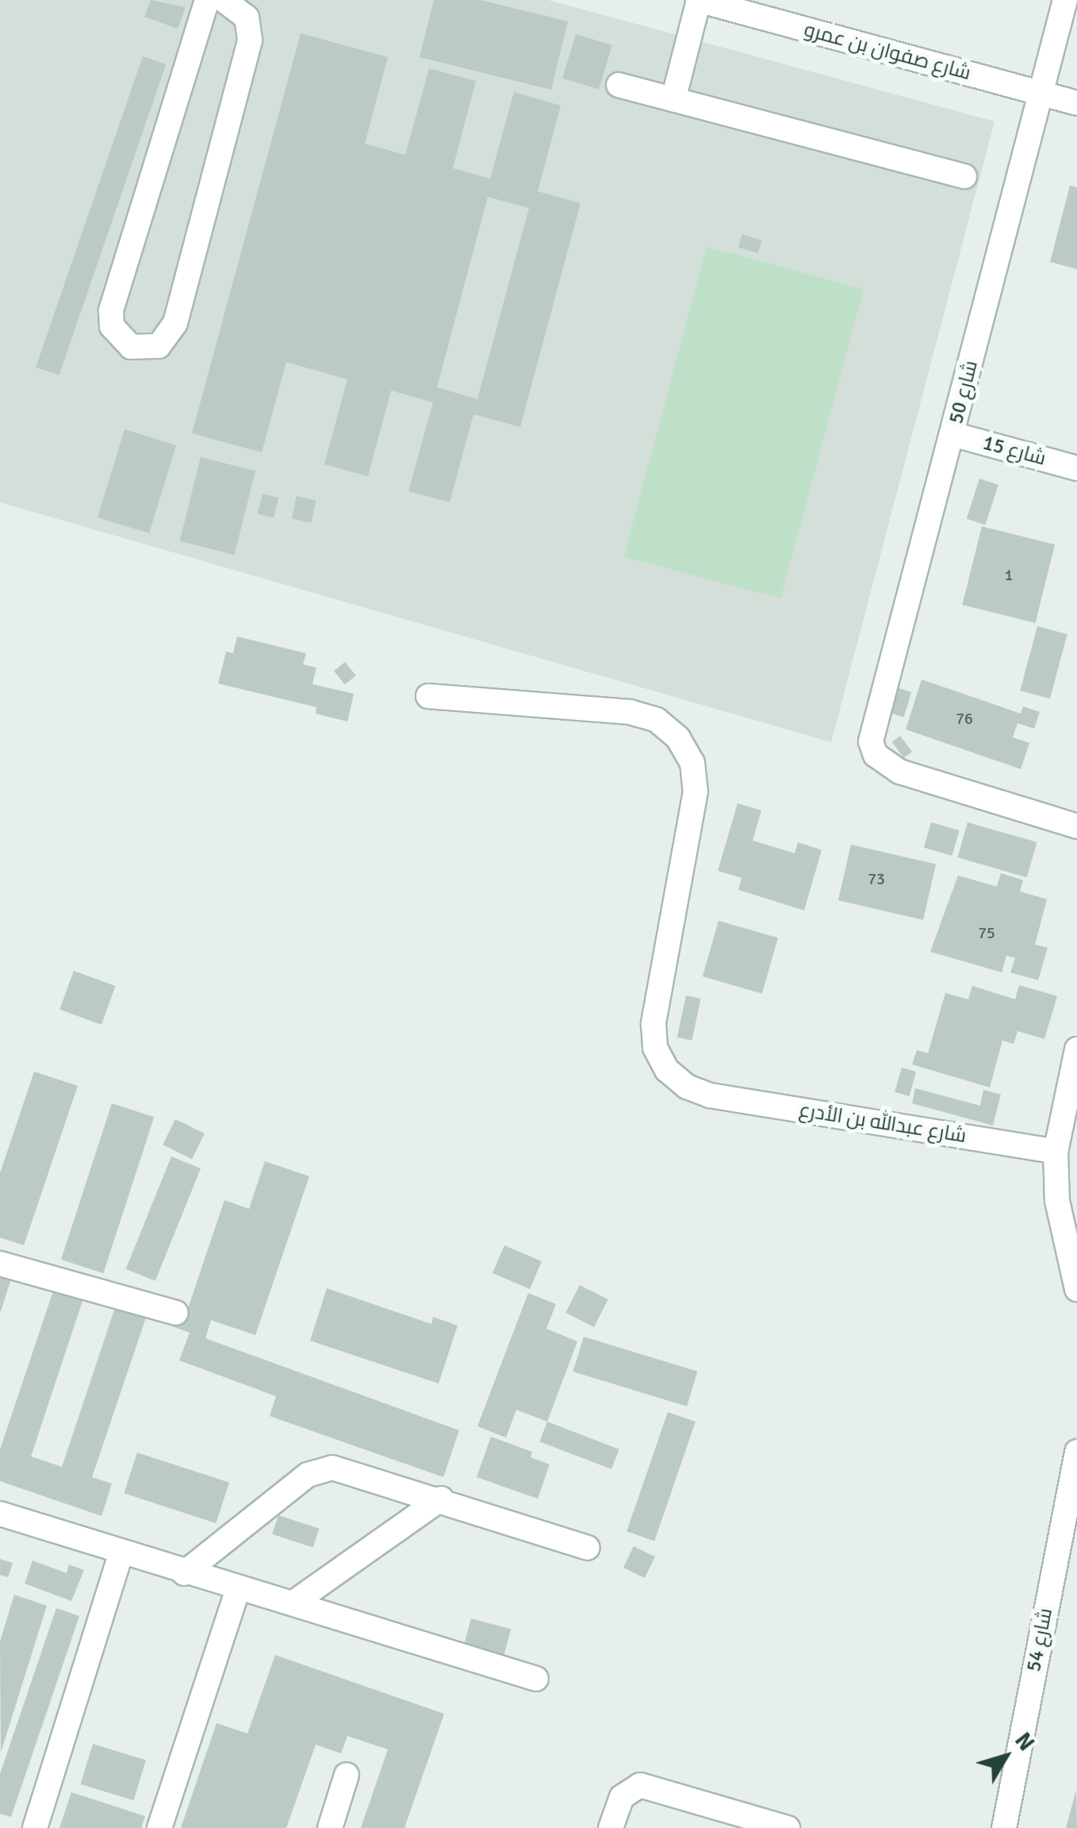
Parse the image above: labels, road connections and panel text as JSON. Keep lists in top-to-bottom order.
{
  "streets": {
    "street": [
      "شارع صفوان بن عمرو",
      "شارع 50",
      "شارع 15",
      "شارع عبدالله بن الأدرع",
      "شارع 54"
    ]
  },
  "crossings": [
    ["شارع صفوان بن عمرو", "شارع 50"],
    ["شارع 50", "شارع 15"]
  ],
  "house_numbers": [
    "1",
    "76",
    "73",
    "75"
  ],
  "north": "top right"
}
